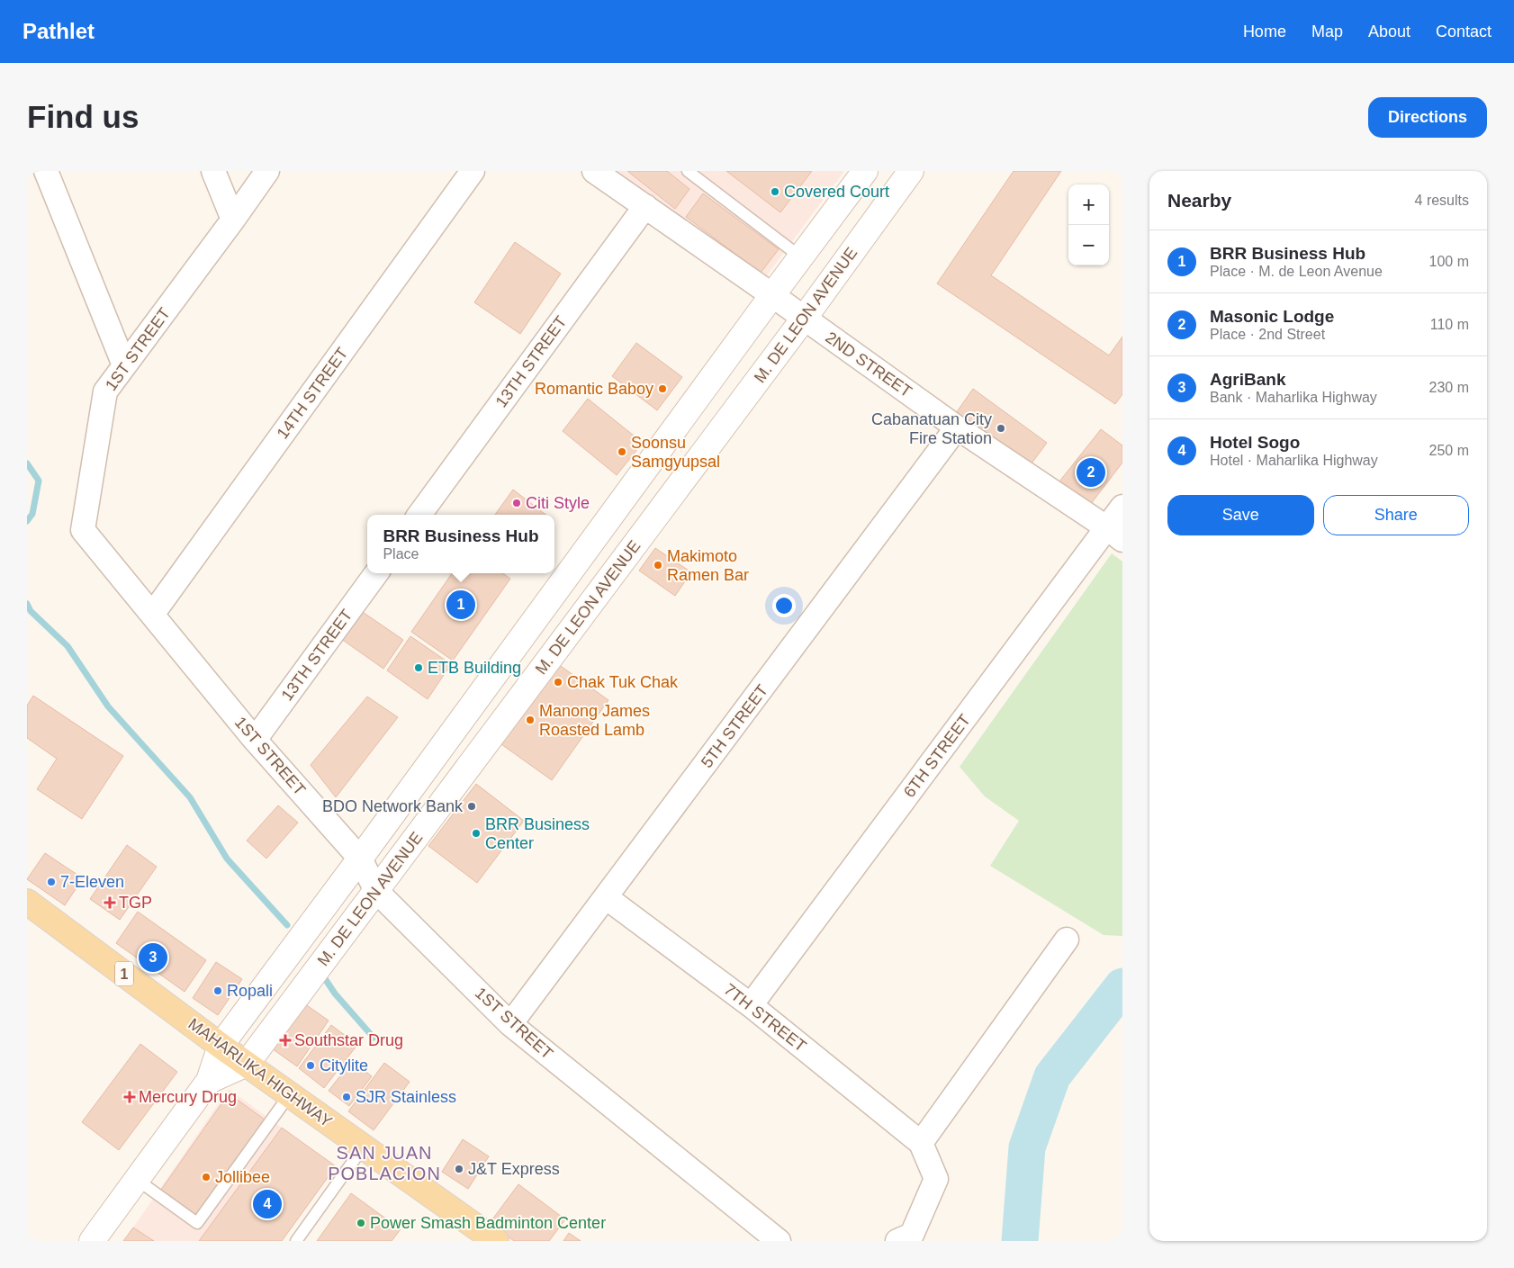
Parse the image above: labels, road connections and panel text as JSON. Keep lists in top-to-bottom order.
{
  "streets": {
    "main road": ["M. DE LEON AVENUE", "1", "MAHARLIKA HIGHWAY"],
    "street": [
      "1ST STREET",
      "13TH STREET",
      "2ND STREET",
      "14TH STREET",
      "5TH STREET",
      "6TH STREET",
      "7TH STREET"
    ]
  },
  "crossings": [
    ["M. DE LEON AVENUE", "1ST STREET"],
    ["M. DE LEON AVENUE", "2ND STREET"],
    ["M. DE LEON AVENUE", "MAHARLIKA HIGHWAY"],
    ["1ST STREET", "13TH STREET"],
    ["1ST STREET", "14TH STREET"],
    ["1ST STREET", "5TH STREET"],
    ["13TH STREET", "2ND STREET"],
    ["2ND STREET", "5TH STREET"],
    ["2ND STREET", "6TH STREET"],
    ["5TH STREET", "7TH STREET"],
    ["6TH STREET", "7TH STREET"]
  ],
  "districts": ["SAN JUAN POBLACION"],
  "places": {
    "other": [
      "Covered Court",
      "Romantic Baboy",
      "Cabanatuan City Fire Station",
      "Soonsu Samgyupsal",
      "Citi Style",
      "Makimoto Ramen Bar",
      "ETB Building",
      "Chak Tuk Chak",
      "Manong James Roasted Lamb",
      "BDO Network Bank",
      "BRR Business Center",
      "7-Eleven",
      "Ropali",
      "Citylite",
      "SJR Stainless",
      "J&T Express",
      "Jollibee",
      "Power Smash Badminton Center"
    ],
    "health": ["TGP", "Southstar Drug", "Mercury Drug"]
  },
  "page": {
    "header": "Pathlet",
    "nav": [
      "Home",
      "Map",
      "About",
      "Contact"
    ],
    "buttons": [
      "Directions",
      ["Save", "Share"]
    ],
    "title": "Find us",
    "heading": ["Nearby", "4 results"],
    "map_buttons": ["+", "−"],
    "list": [
      {
        "mark": "1",
        "name": "BRR Business Hub",
        "note": "Place · M. de Leon Avenue",
        "value": "100 m"
      },
      {
        "mark": "2",
        "name": "Masonic Lodge",
        "note": "Place · 2nd Street",
        "value": "110 m"
      },
      {
        "mark": "3",
        "name": "AgriBank",
        "note": "Bank · Maharlika Highway",
        "value": "230 m"
      },
      {
        "mark": "4",
        "name": "Hotel Sogo",
        "note": "Hotel · Maharlika Highway",
        "value": "250 m"
      }
    ],
    "pins": [
      "2",
      "1",
      "3",
      "4"
    ],
    "popup": ["BRR Business Hub", "Place"]
  }
}
